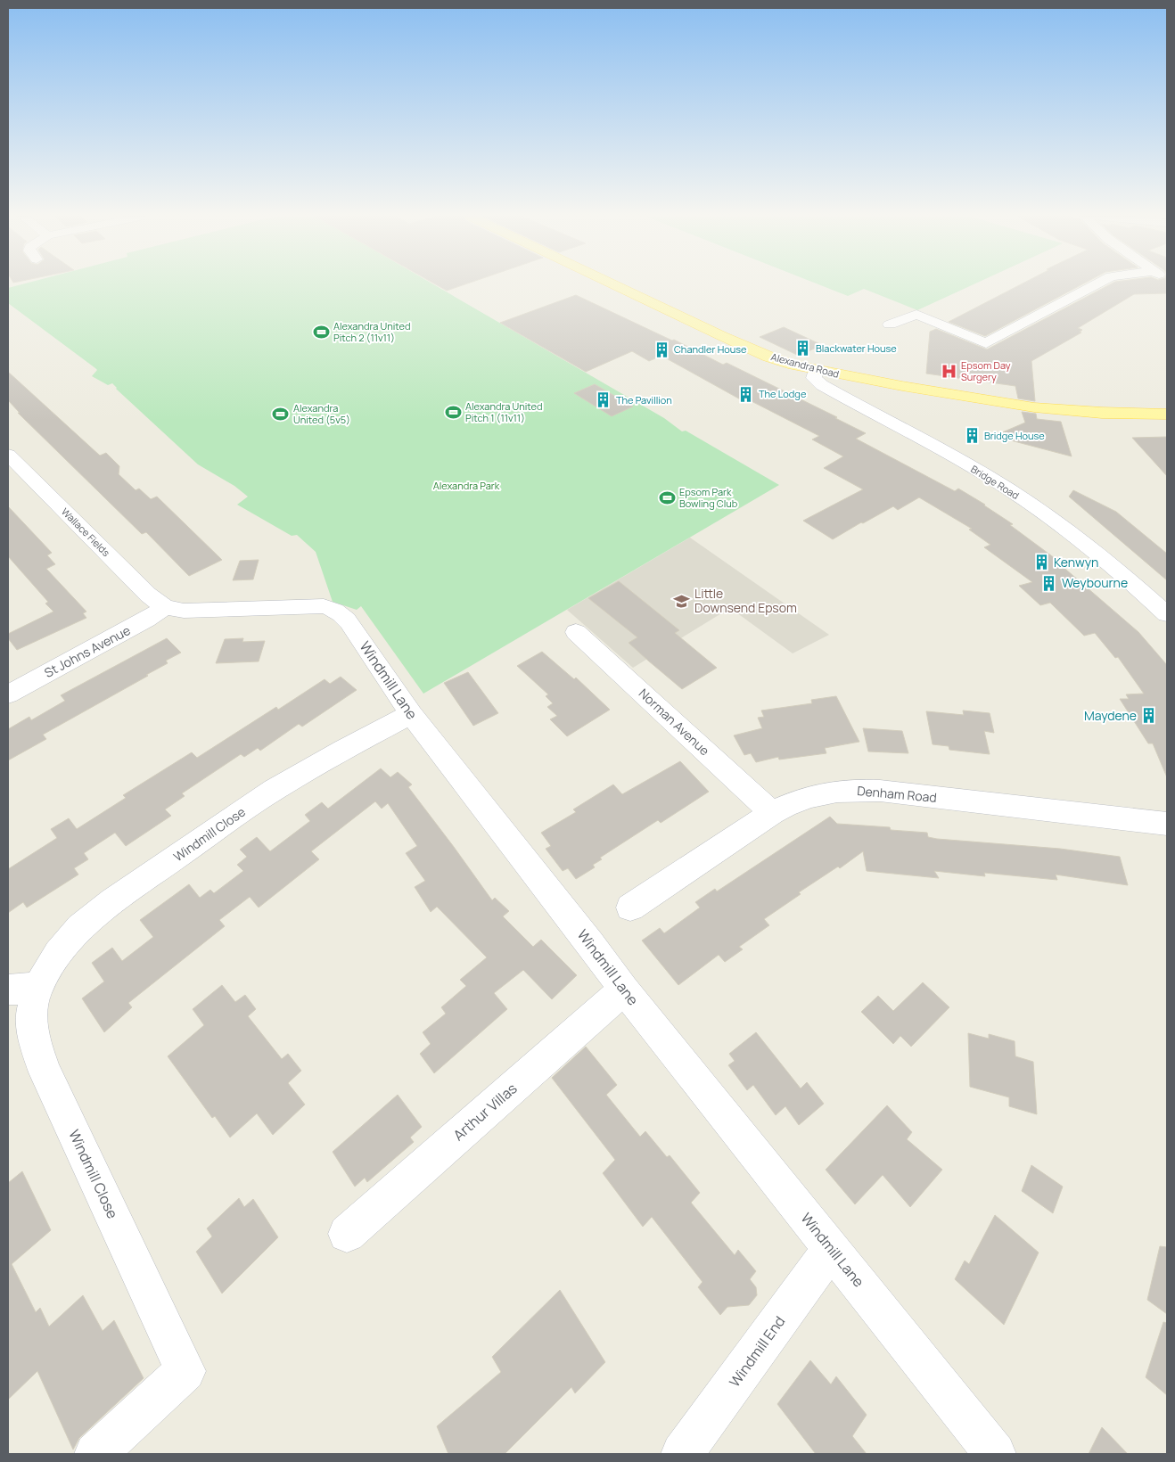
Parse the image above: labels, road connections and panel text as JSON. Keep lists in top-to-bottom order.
{
  "streets": {
    "main road": ["Alexandra Road"],
    "street": [
      "Bridge Road",
      "Wallace Fields",
      "St Johns Avenue",
      "Windmill Lane",
      "Norman Avenue",
      "Denham Road",
      "Windmill Close",
      "Arthur Villas",
      "Windmill End"
    ]
  },
  "crossings": [
    ["Alexandra Road", "Bridge Road"],
    ["Wallace Fields", "St Johns Avenue"],
    ["Wallace Fields", "Windmill Lane"],
    ["St Johns Avenue", "Windmill Lane"],
    ["Windmill Lane", "Windmill Close"],
    ["Windmill Lane", "Arthur Villas"],
    ["Windmill Lane", "Windmill End"],
    ["Norman Avenue", "Denham Road"]
  ],
  "parks": ["Alexandra Park"],
  "places": {
    "sports": [
      "Alexandra United Pitch 2 (11v11)",
      "Alexandra United Pitch 1 (11v11)",
      "Alexandra United (5v5)",
      "Epsom Park Bowling Club"
    ],
    "building": [
      "Blackwater House",
      "Chandler House",
      "The Lodge",
      "The Pavillion",
      "Bridge House",
      "Kenwyn",
      "Weybourne",
      "Maydene"
    ],
    "hospital": ["Epsom Day Surgery"],
    "school or university": ["Little Downsend Epsom"]
  }
}
